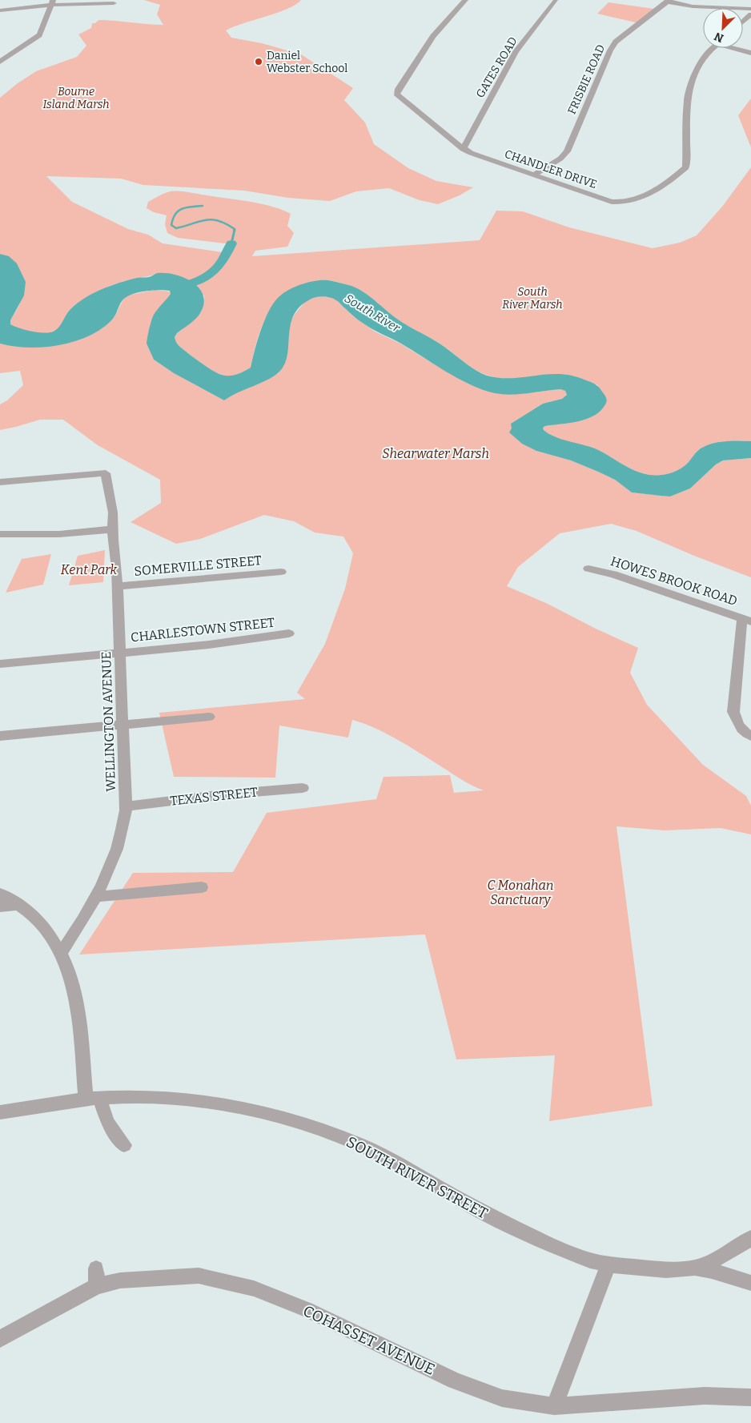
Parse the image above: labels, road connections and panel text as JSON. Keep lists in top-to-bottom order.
{
  "streets": {
    "street": [
      "GATES ROAD",
      "FRISBIE ROAD",
      "CHANDLER DRIVE",
      "SOMERVILLE STREET",
      "HOWES BROOK ROAD",
      "CHARLESTOWN STREET",
      "WELLINGTON AVENUE",
      "TEXAS STREET",
      "SOUTH RIVER STREET",
      "COHASSET AVENUE"
    ]
  },
  "crossings": [
    ["GATES ROAD", "CHANDLER DRIVE"],
    ["FRISBIE ROAD", "CHANDLER DRIVE"],
    ["SOMERVILLE STREET", "WELLINGTON AVENUE"],
    ["CHARLESTOWN STREET", "WELLINGTON AVENUE"],
    ["WELLINGTON AVENUE", "TEXAS STREET"]
  ],
  "water": ["South River"],
  "parks": [
    "Bourne Island Marsh",
    "South River Marsh",
    "Shearwater Marsh",
    "Kent Park",
    "C Monahan Sanctuary"
  ],
  "places": ["Daniel Webster School"],
  "north": "bottom left"
}
